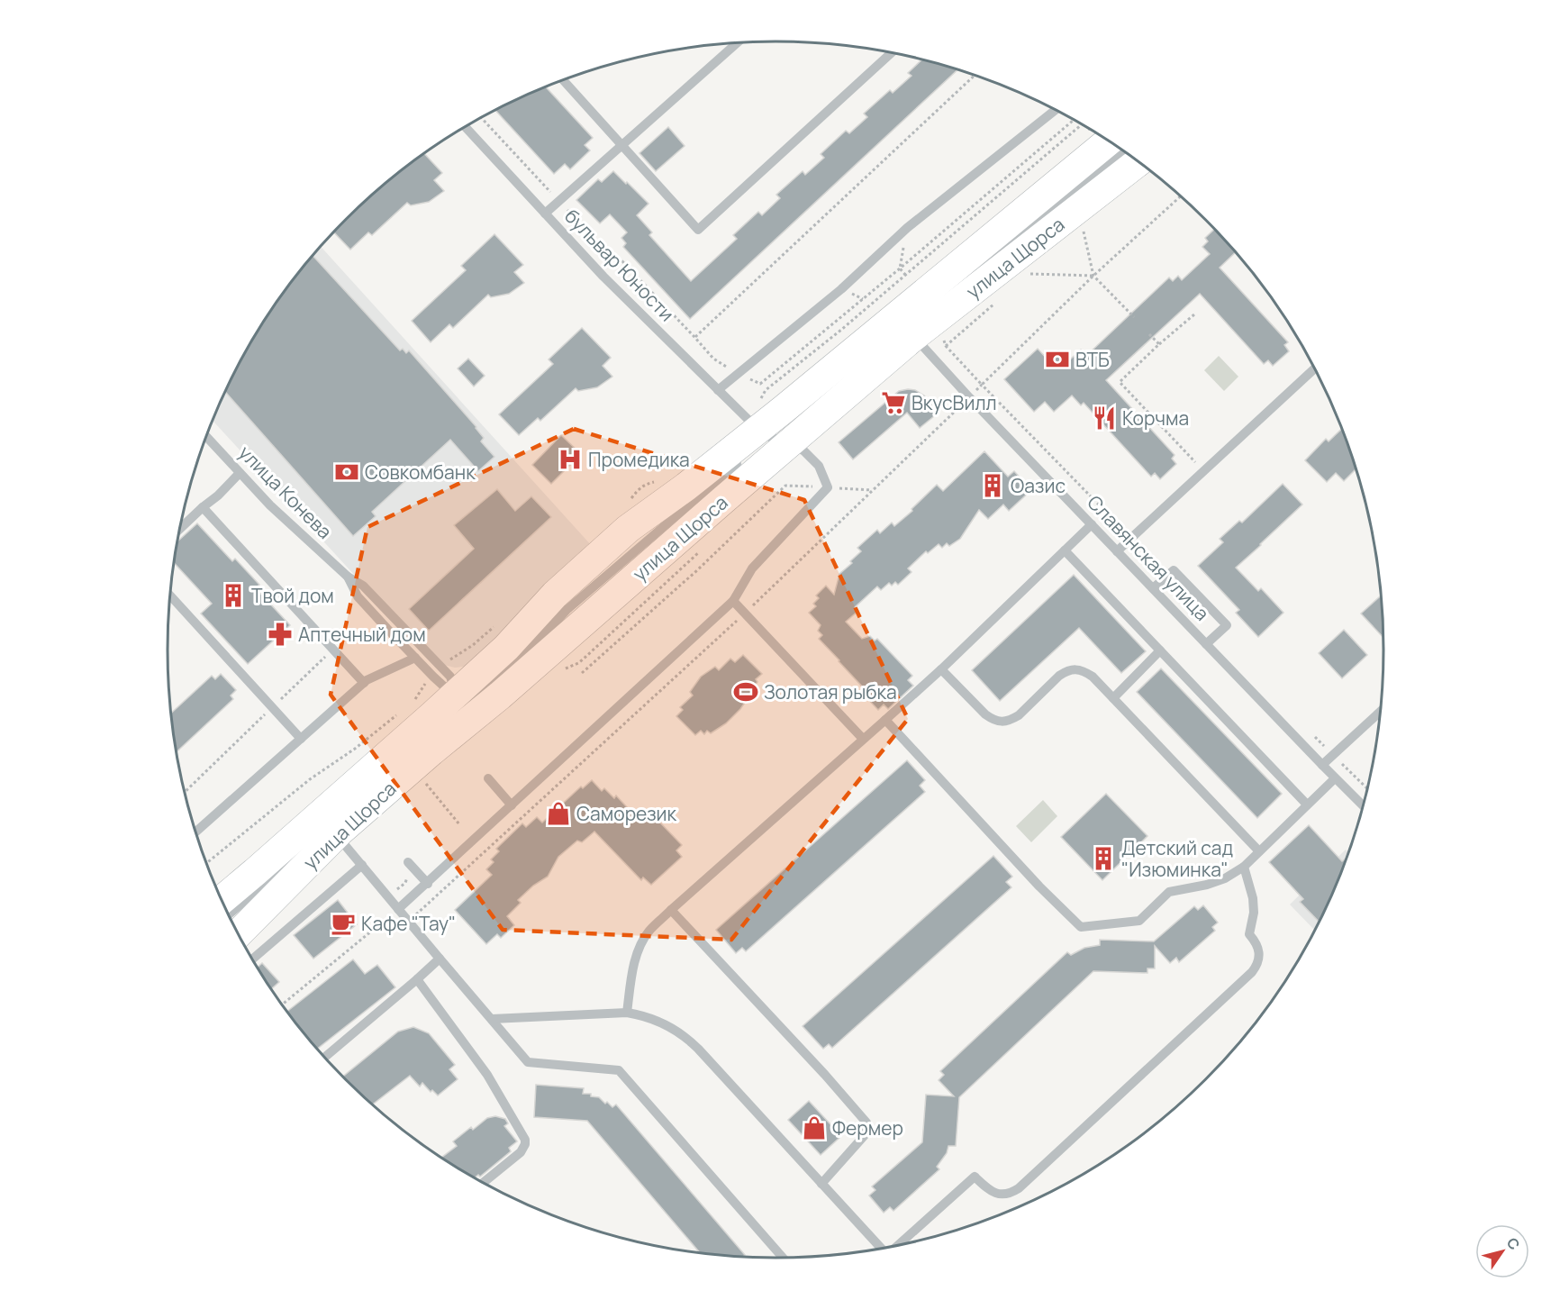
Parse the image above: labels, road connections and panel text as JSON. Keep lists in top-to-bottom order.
{
  "streets": {
    "main road": ["улица Щорса"],
    "street": ["бульвар Юности", "улица Конева", "Славянская улица"]
  },
  "crossings": [
    ["улица Щорса", "бульвар Юности"],
    ["улица Щорса", "улица Конева"],
    ["улица Щорса", "Славянская улица"]
  ],
  "places": {
    "bank": ["ВТБ", "Совкомбанк"],
    "supermarket": ["ВкусВилл"],
    "restaurant": ["Корчма"],
    "hospital": ["Промедика"],
    "building": ["Оазис", "Твой дом", "Детский сад \"Изюминка\""],
    "pharmacy": ["Аптечный дом"],
    "sports": ["Золотая рыбка"],
    "shop": ["Саморезик", "Фермер"],
    "cafe": ["Кафе \"Тау\""]
  },
  "north": "top right"
}
